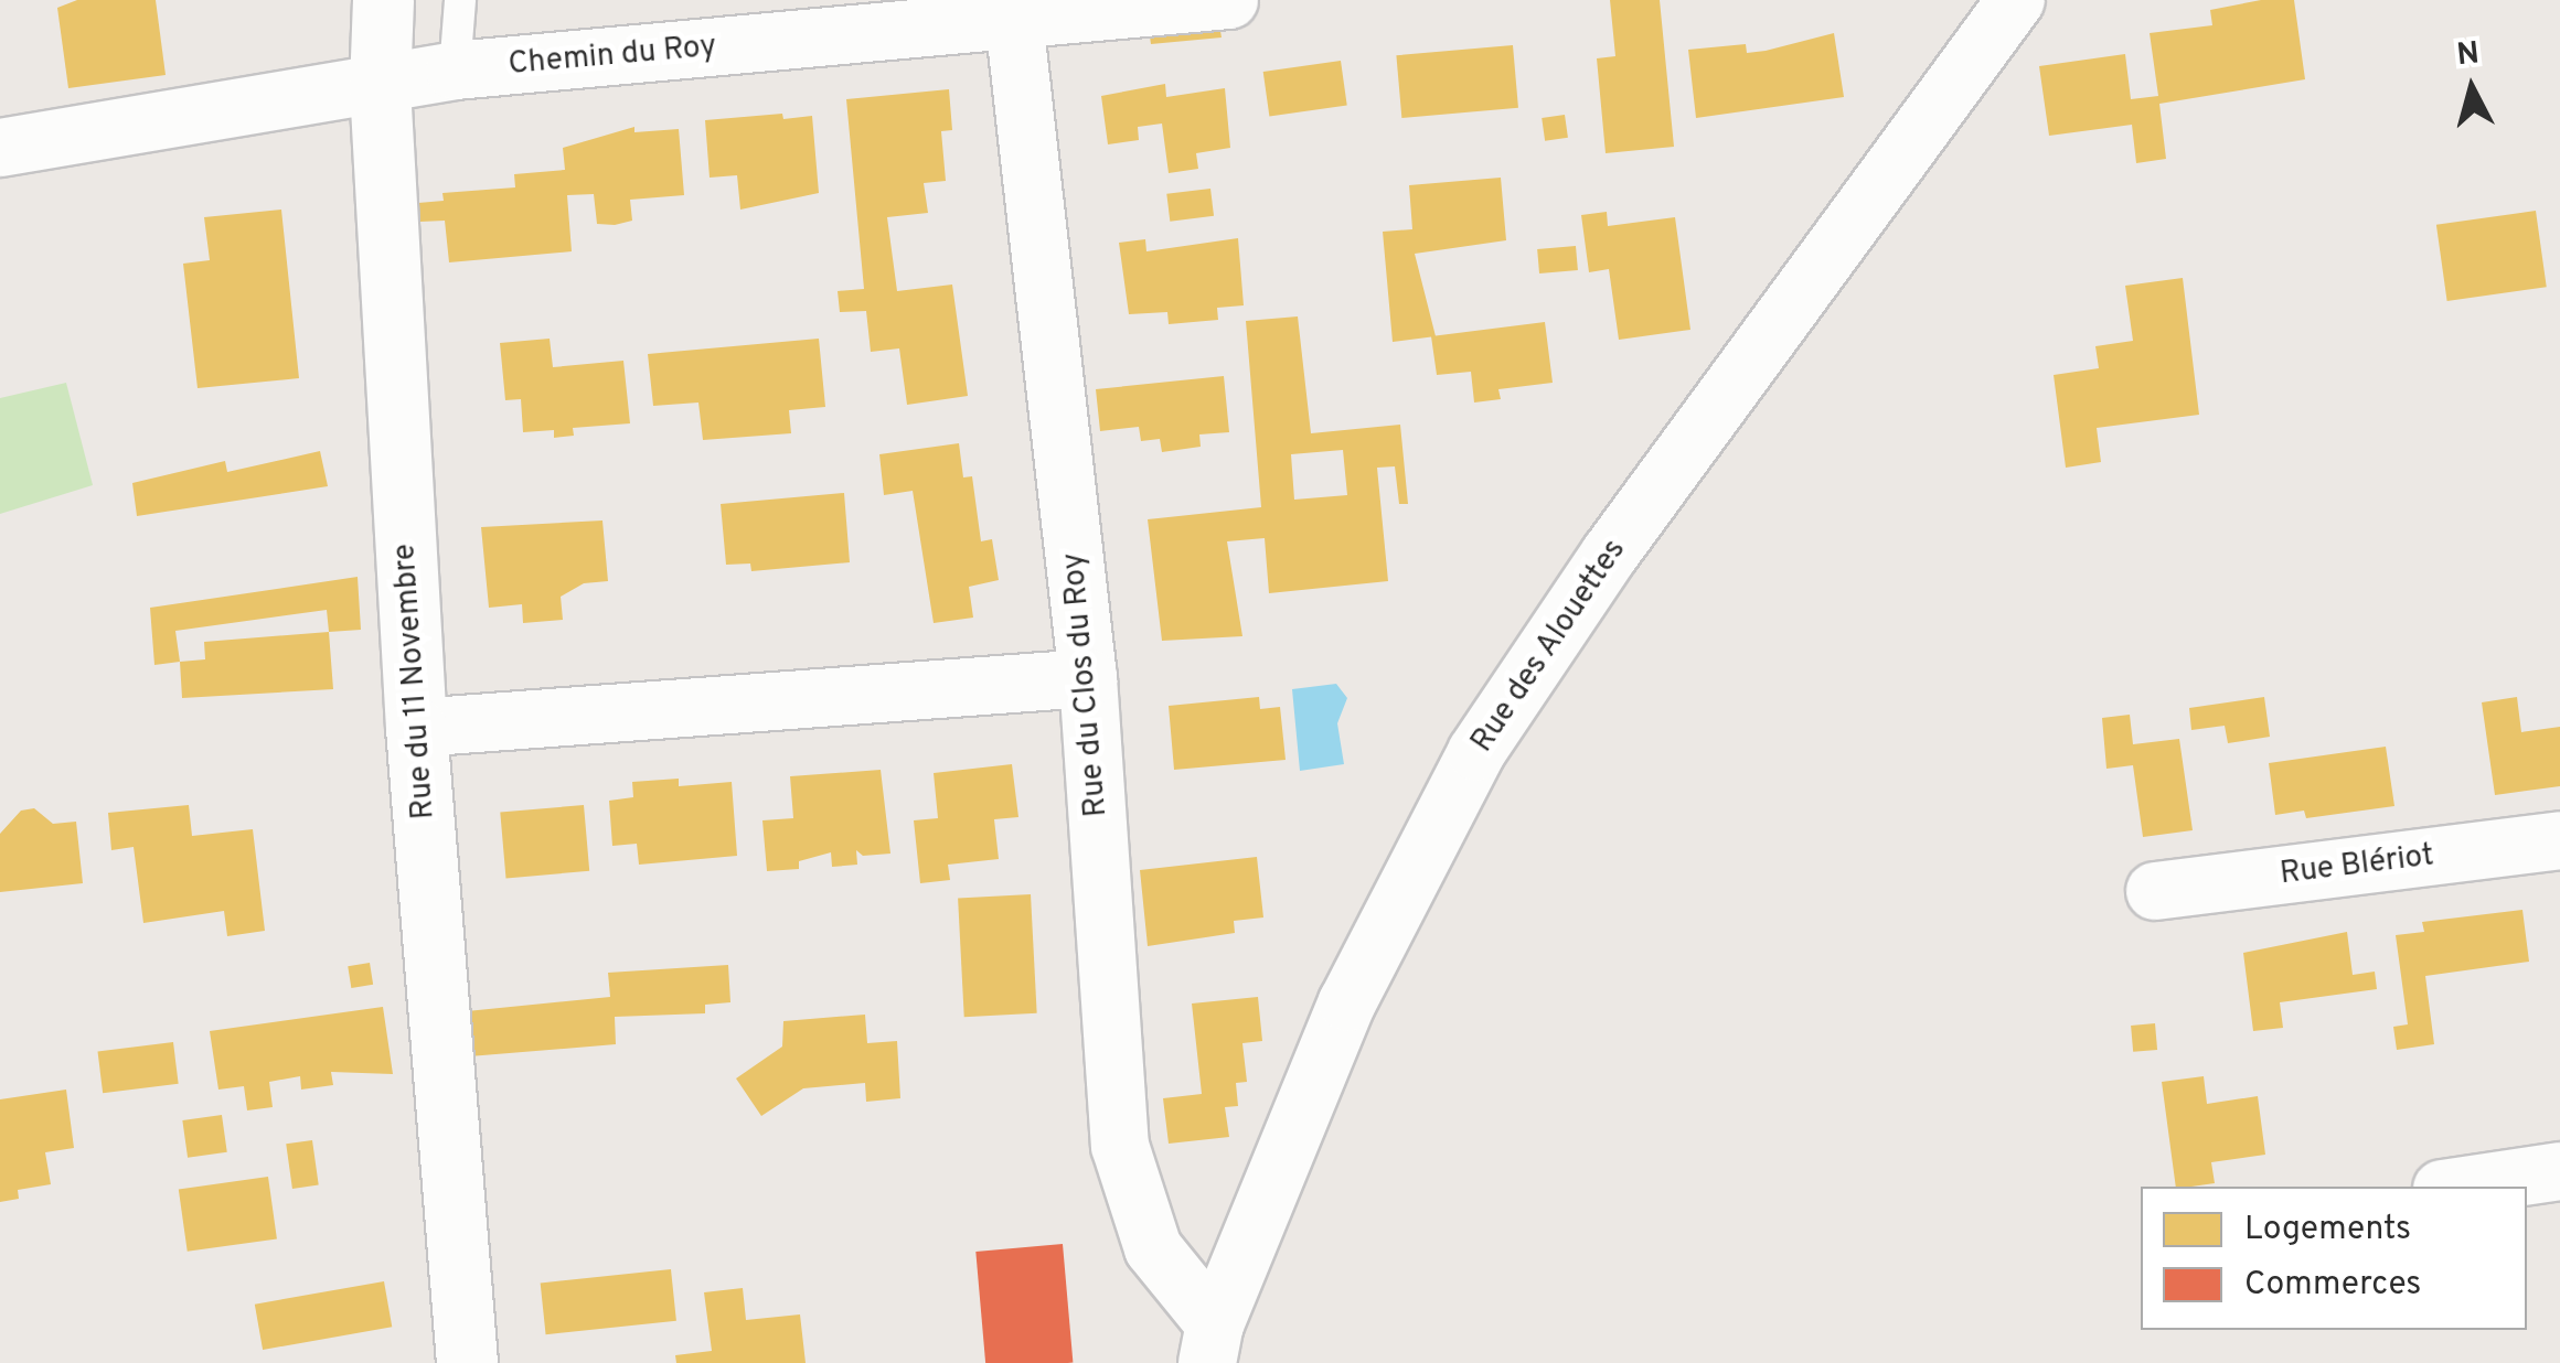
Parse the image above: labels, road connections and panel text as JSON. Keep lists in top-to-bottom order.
{
  "streets": {
    "street": [
      "Chemin du Roy",
      "Rue des Alouettes",
      "Rue du 11 Novembre",
      "Rue du Clos du Roy",
      "Rue Blériot"
    ]
  },
  "crossings": [
    ["Chemin du Roy", "Rue du 11 Novembre"],
    ["Chemin du Roy", "Rue du Clos du Roy"],
    ["Rue des Alouettes", "Rue du Clos du Roy"]
  ],
  "legend": ["Logements", "Commerces"],
  "north": "top"
}
